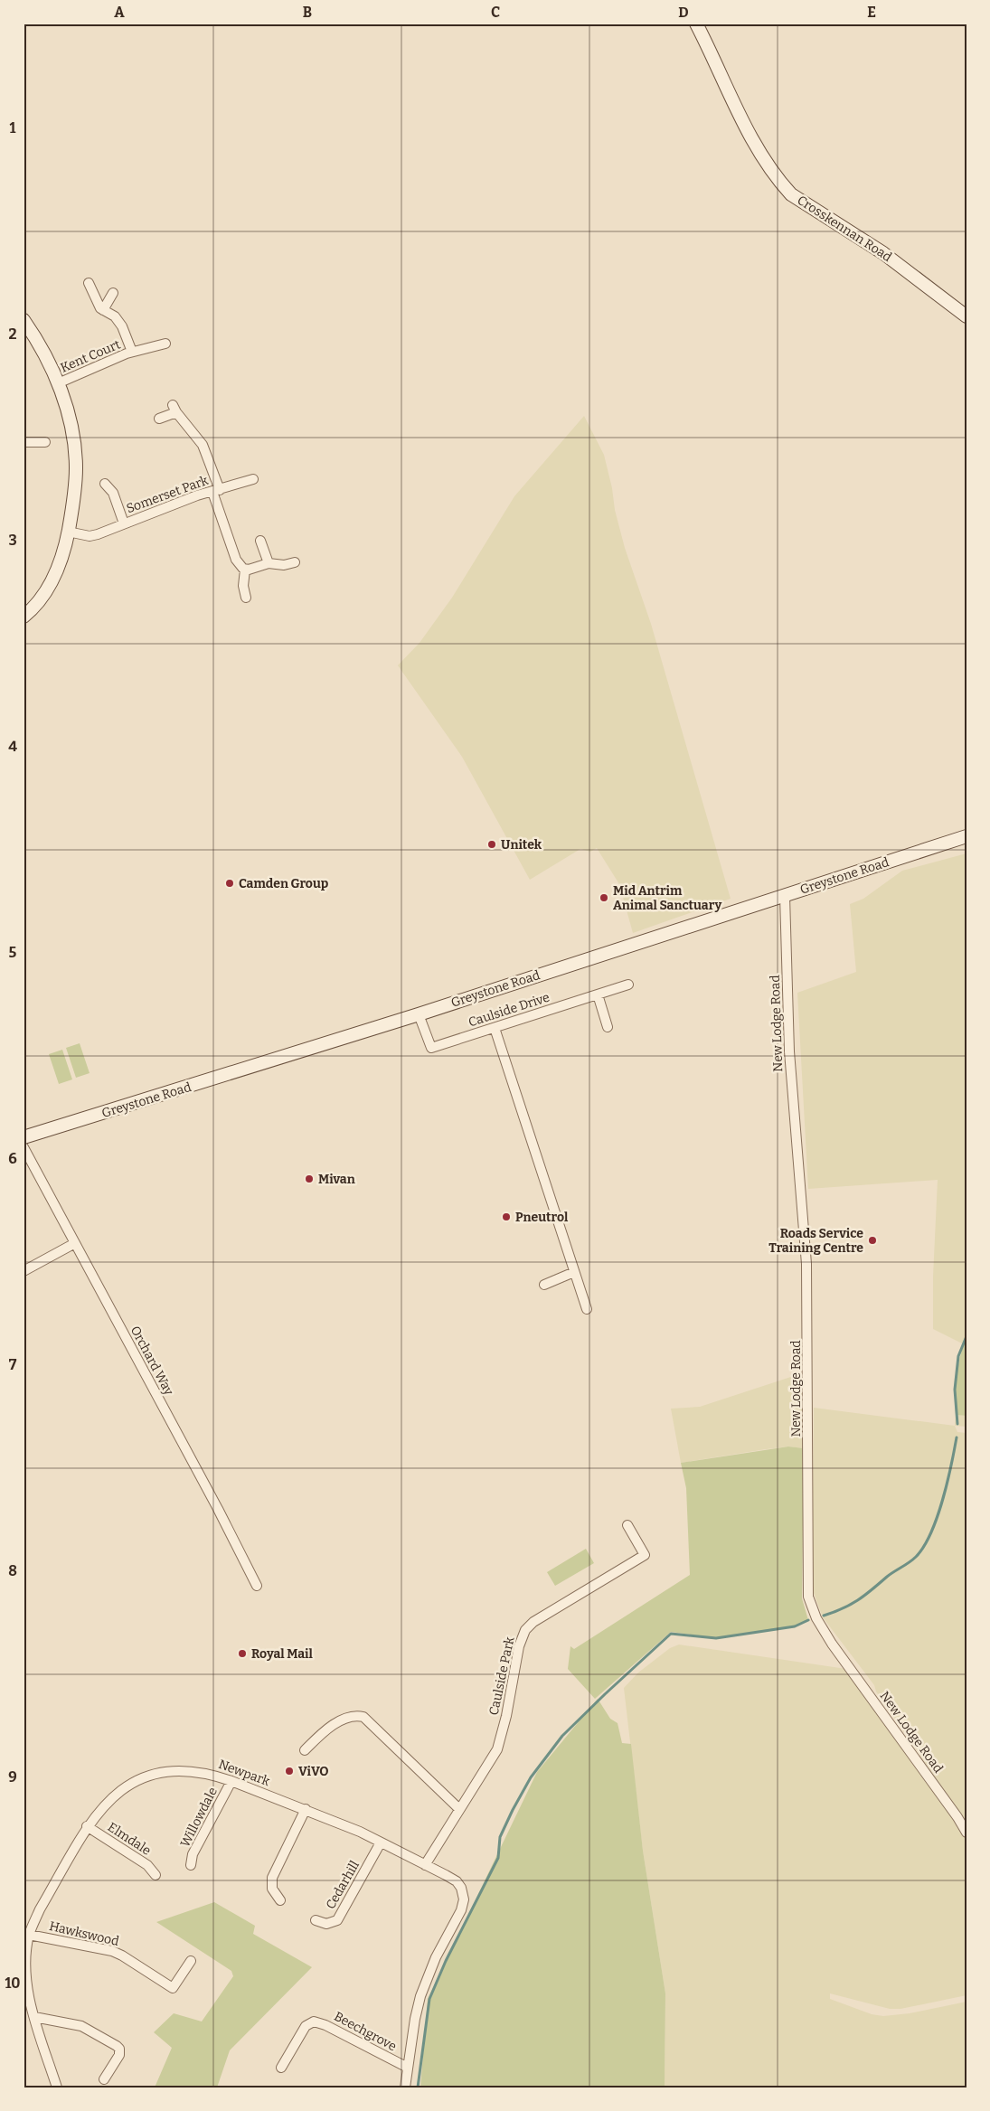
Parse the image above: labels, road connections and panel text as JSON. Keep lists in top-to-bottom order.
{
  "streets": {
    "main road": ["Crosskennan Road", "Greystone Road"],
    "street": [
      "Kent Court",
      "Somerset Park",
      "Caulside Drive",
      "New Lodge Road",
      "Orchard Way",
      "Caulside Park",
      "Newpark",
      "Willowdale",
      "Elmdale",
      "Cedarhill",
      "Hawkswood",
      "Beechgrove"
    ]
  },
  "crossings": [
    ["Greystone Road", "Caulside Drive"],
    ["Greystone Road", "New Lodge Road"],
    ["Caulside Park", "Newpark"],
    ["Newpark", "Willowdale"],
    ["Newpark", "Elmdale"],
    ["Newpark", "Cedarhill"],
    ["Newpark", "Hawkswood"],
    ["Newpark", "Beechgrove"]
  ],
  "places": [
    "Unitek",
    "Camden Group",
    "Mid Antrim Animal Sanctuary",
    "Mivan",
    "Pneutrol",
    "Roads Service Training Centre",
    "Royal Mail",
    "ViVO"
  ],
  "grid": {
    "columns": [
      "A",
      "B",
      "C",
      "D",
      "E"
    ],
    "rows": [
      "1",
      "2",
      "3",
      "4",
      "5",
      "6",
      "7",
      "8",
      "9",
      "10"
    ]
  }
}
